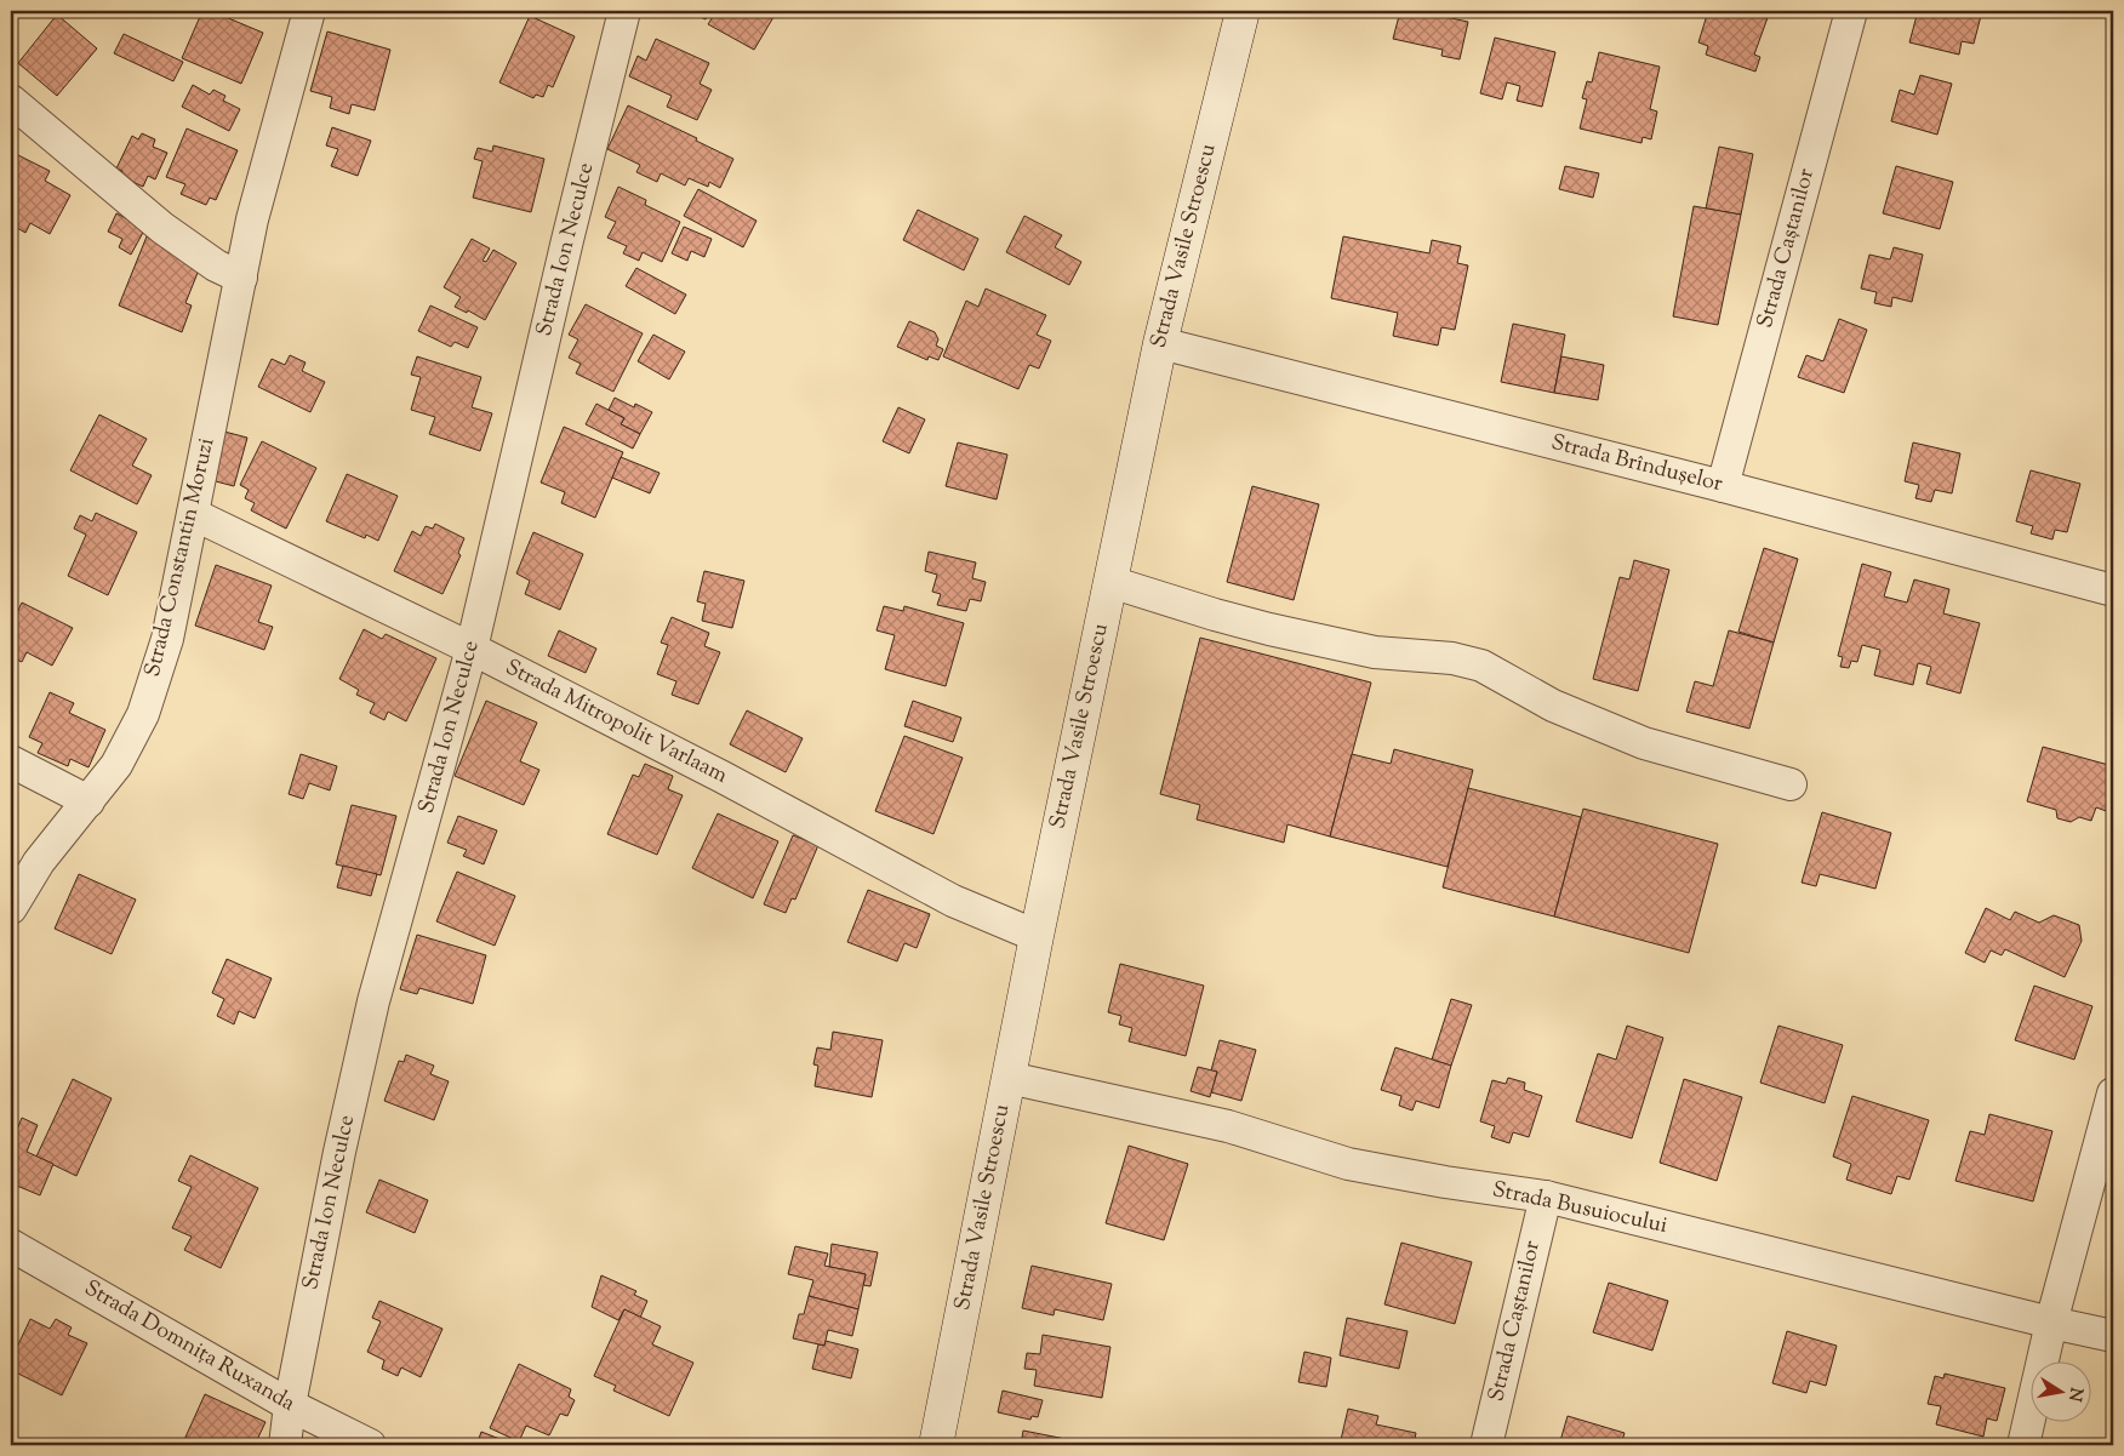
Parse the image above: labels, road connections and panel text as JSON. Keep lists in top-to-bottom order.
{
  "streets": {
    "main road": ["Strada Vasile Stroescu"],
    "street": [
      "Strada Caștanilor",
      "Strada Ion Neculce",
      "Strada Brîndușelor",
      "Strada Constantin Moruzi",
      "Strada Mitropolit Varlaam",
      "Strada Busuiocului",
      "Strada Domnița Ruxanda"
    ]
  },
  "crossings": [
    ["Strada Vasile Stroescu", "Strada Brîndușelor"],
    ["Strada Vasile Stroescu", "Strada Mitropolit Varlaam"],
    ["Strada Vasile Stroescu", "Strada Busuiocului"],
    ["Strada Caștanilor", "Strada Brîndușelor"],
    ["Strada Caștanilor", "Strada Busuiocului"],
    ["Strada Ion Neculce", "Strada Mitropolit Varlaam"],
    ["Strada Ion Neculce", "Strada Domnița Ruxanda"],
    ["Strada Constantin Moruzi", "Strada Mitropolit Varlaam"]
  ],
  "north": "right"
}
